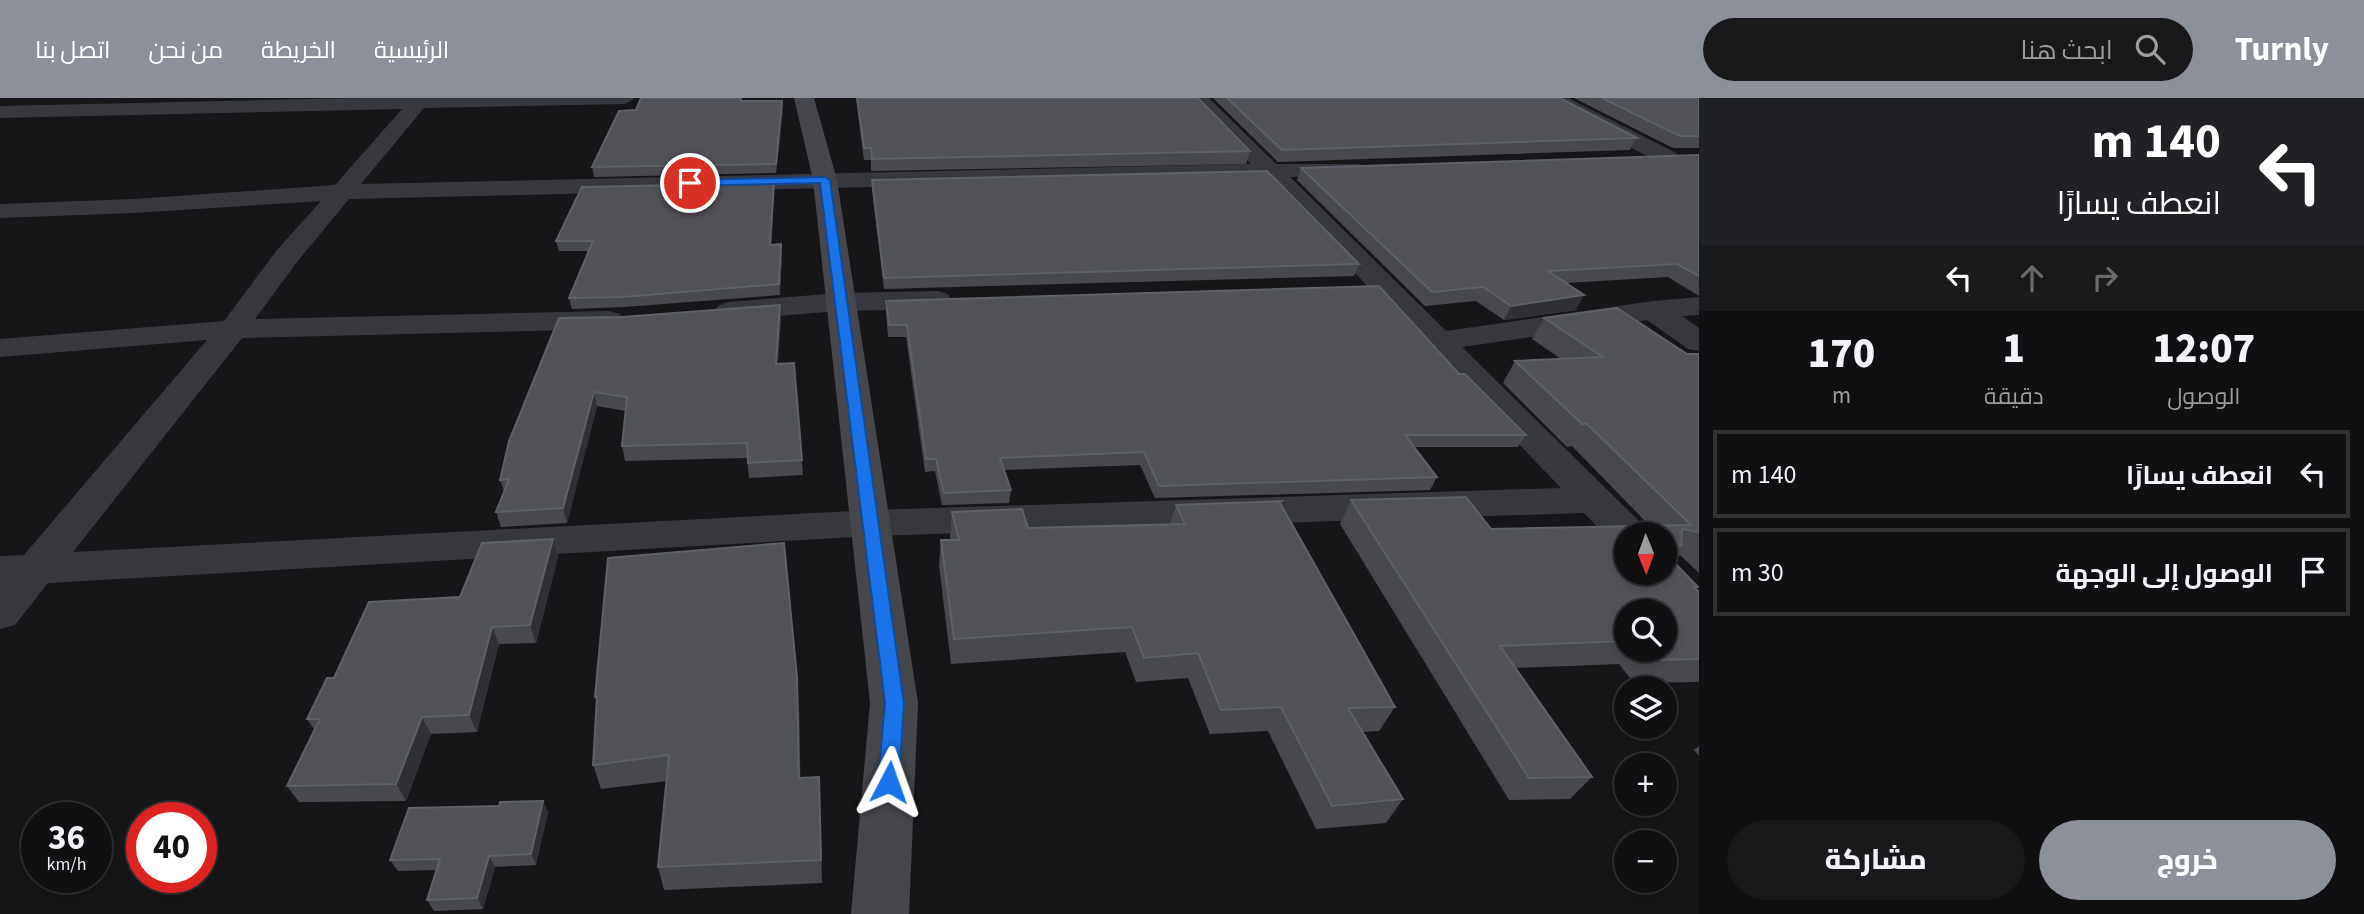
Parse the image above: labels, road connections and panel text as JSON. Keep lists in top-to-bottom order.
{
  "north": "bottom",
  "page": {
    "header": "Turnly",
    "search": "ابحث هنا",
    "nav": [
      "الرئيسية",
      "الخريطة",
      "من نحن",
      "اتصل بنا"
    ],
    "turn": ["140 m", "انعطف يسارًا"],
    "eta": [
      "12:07",
      "الوصول",
      "1",
      "دقيقة",
      "170",
      "m"
    ],
    "list": [
      {
        "name": "انعطف يسارًا",
        "value": "140 m"
      },
      {
        "name": "الوصول إلى الوجهة",
        "value": "30 m"
      }
    ],
    "map_buttons": ["+", "−"],
    "speed": "36 km/h",
    "limit": "40",
    "buttons": ["خروج", "مشاركة"]
  }
}
